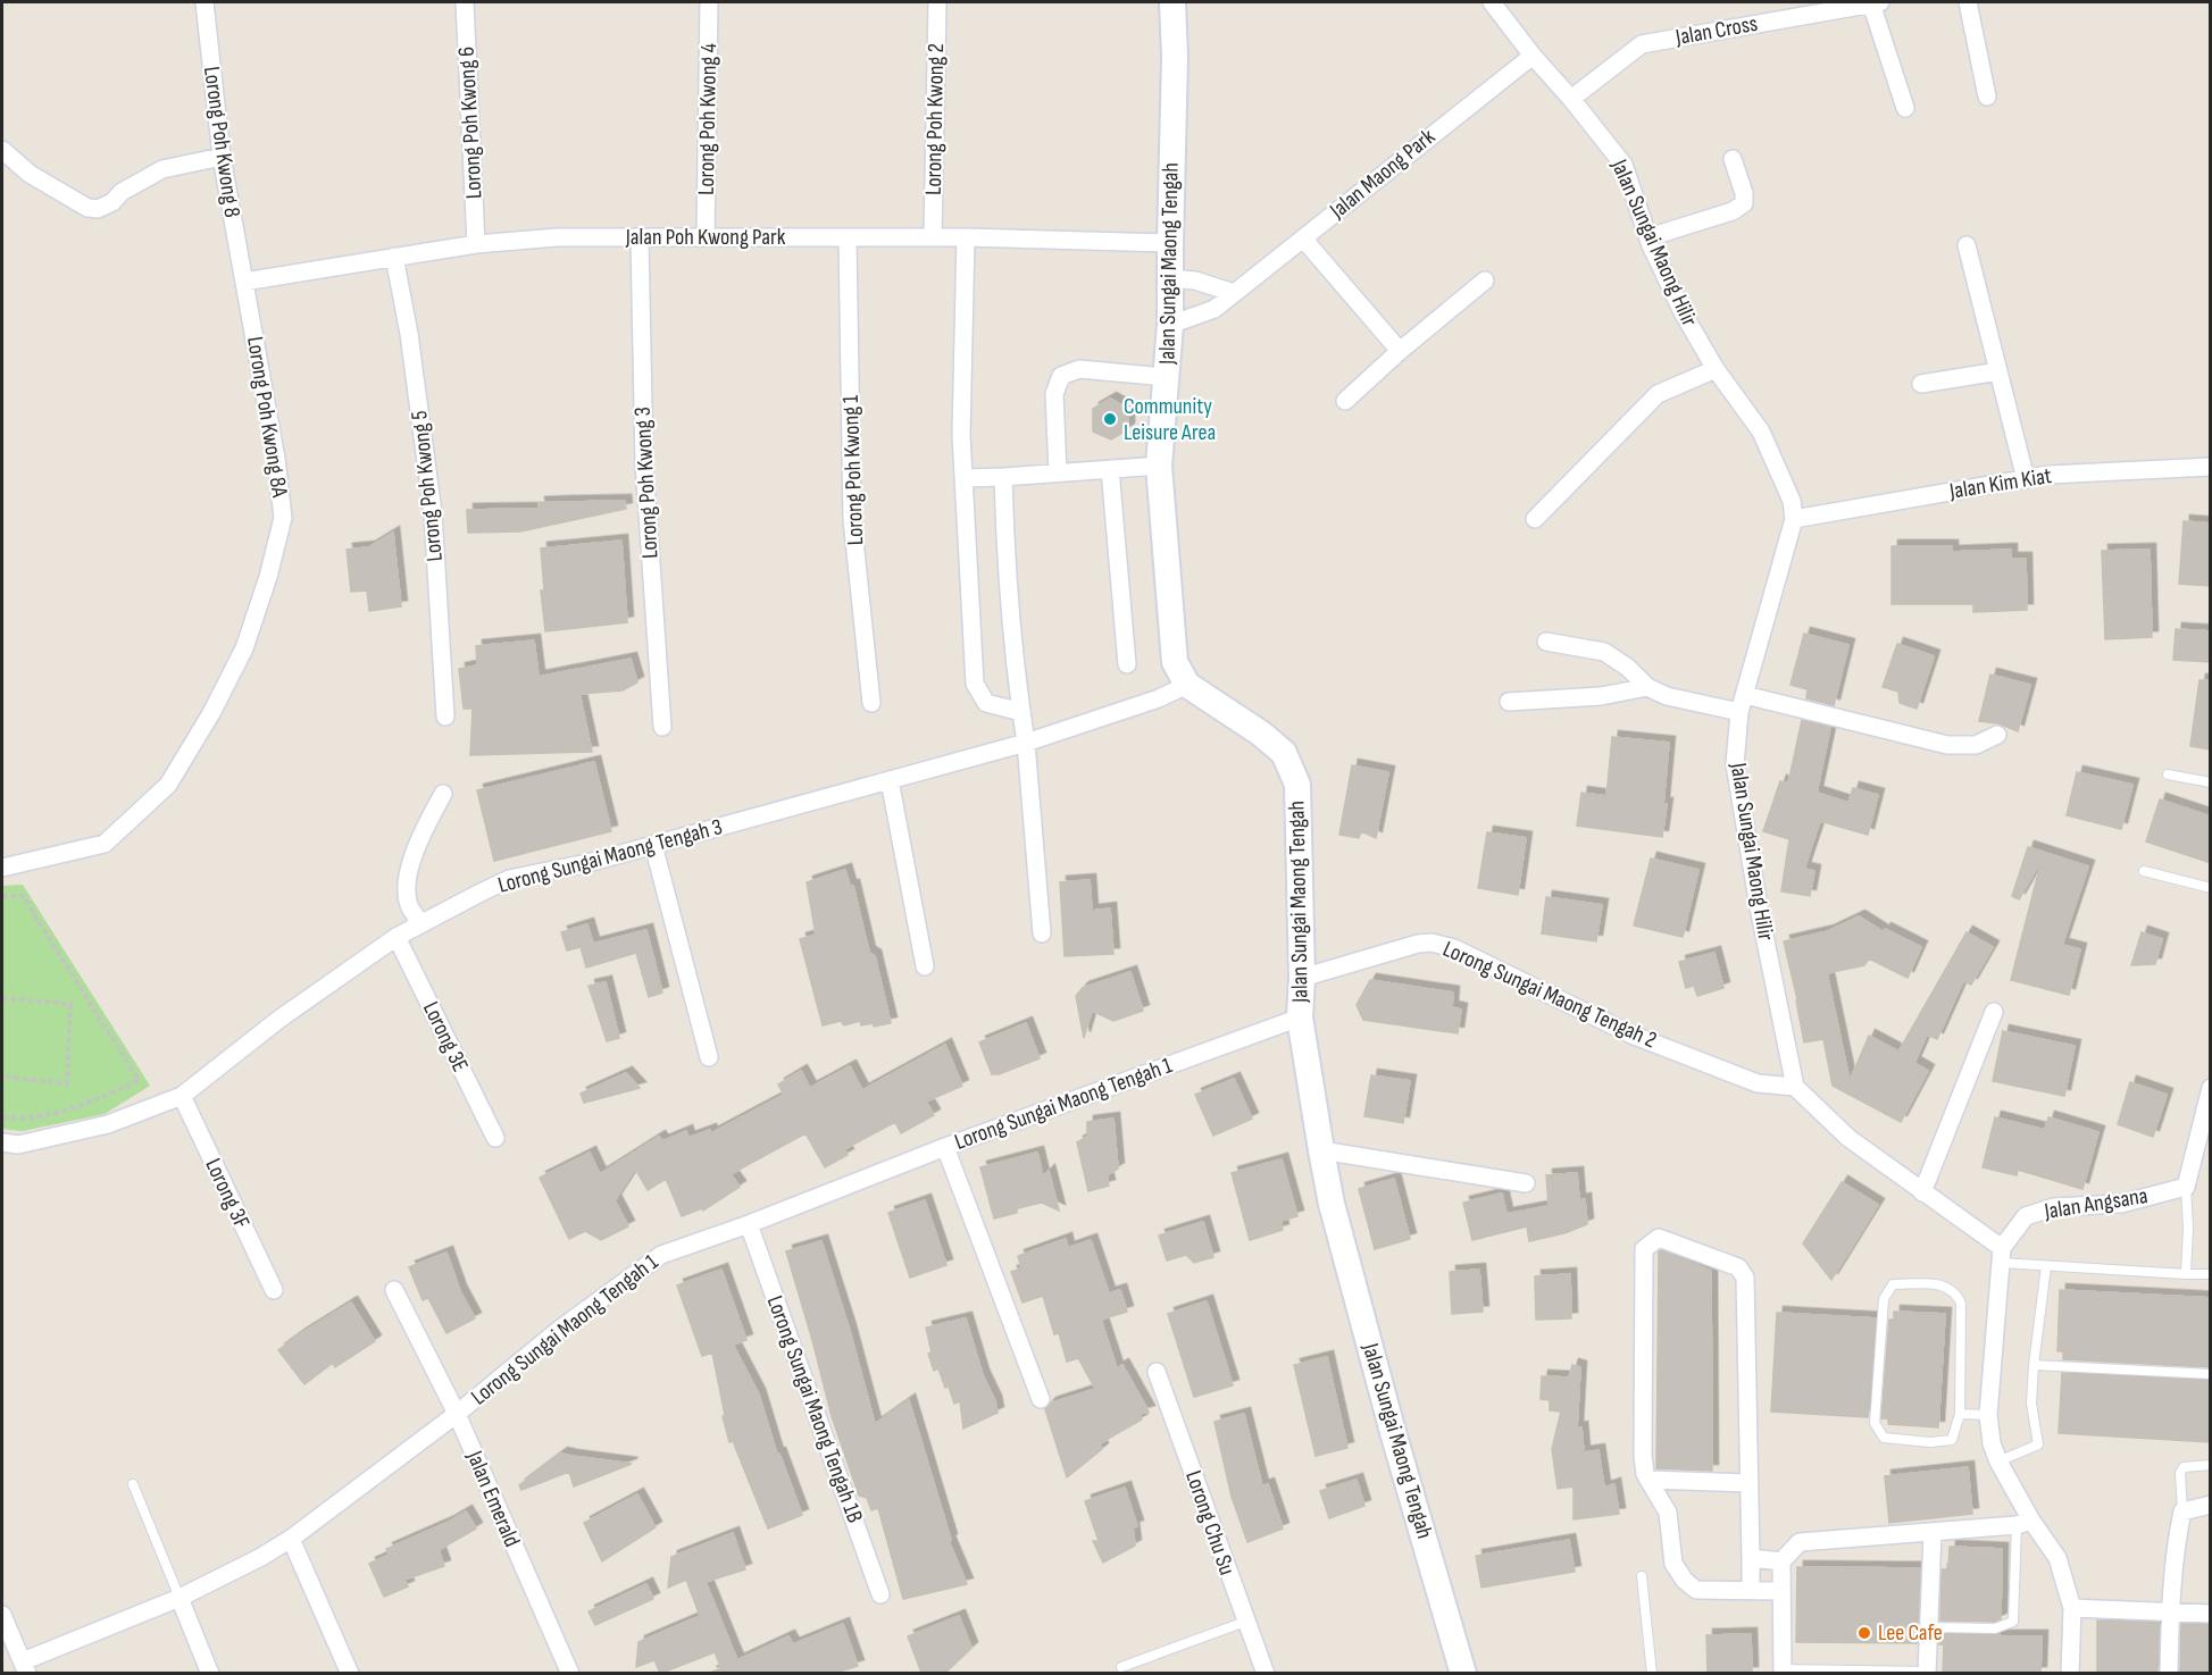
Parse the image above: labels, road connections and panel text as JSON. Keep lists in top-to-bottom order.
{
  "streets": {
    "street": [
      "Jalan Cross",
      "Lorong Poh Kwong 4",
      "Lorong Poh Kwong 2",
      "Lorong Poh Kwong 6",
      "Lorong Poh Kwong 8",
      "Jalan Maong Park",
      "Jalan Poh Kwong Park",
      "Jalan Sungai Maong Hilir",
      "Jalan Sungai Maong Tengah",
      "Lorong Poh Kwong 8A",
      "Lorong Poh Kwong 1",
      "Lorong Poh Kwong 3",
      "Jalan Kim Kiat",
      "Lorong Poh Kwong 5",
      "Lorong Sungai Maong Tengah 3",
      "Lorong Sungai Maong Tengah 2",
      "Lorong 3E",
      "Lorong Sungai Maong Tengah 1",
      "Lorong 3F",
      "Jalan Angsana",
      "Lorong Sungai Maong Tengah 1B",
      "Jalan Emerald",
      "Lorong Chu Su"
    ]
  },
  "crossings": [
    ["Jalan Cross", "Jalan Sungai Maong Hilir"],
    ["Lorong Poh Kwong 4", "Jalan Poh Kwong Park"],
    ["Lorong Poh Kwong 2", "Jalan Poh Kwong Park"],
    ["Lorong Poh Kwong 6", "Jalan Poh Kwong Park"],
    ["Lorong Poh Kwong 8", "Jalan Poh Kwong Park"],
    ["Lorong Poh Kwong 8", "Lorong Poh Kwong 8A"],
    ["Jalan Maong Park", "Jalan Sungai Maong Hilir"],
    ["Jalan Maong Park", "Jalan Sungai Maong Tengah"],
    ["Jalan Poh Kwong Park", "Jalan Sungai Maong Tengah"],
    ["Jalan Poh Kwong Park", "Lorong Poh Kwong 8A"],
    ["Jalan Poh Kwong Park", "Lorong Poh Kwong 1"],
    ["Jalan Poh Kwong Park", "Lorong Poh Kwong 3"],
    ["Jalan Poh Kwong Park", "Lorong Poh Kwong 5"],
    ["Jalan Sungai Maong Hilir", "Jalan Kim Kiat"],
    ["Jalan Sungai Maong Hilir", "Lorong Sungai Maong Tengah 2"],
    ["Jalan Sungai Maong Tengah", "Lorong Sungai Maong Tengah 3"],
    ["Jalan Sungai Maong Tengah", "Lorong Sungai Maong Tengah 2"],
    ["Jalan Sungai Maong Tengah", "Lorong Sungai Maong Tengah 1"],
    ["Lorong Sungai Maong Tengah 3", "Lorong 3E"],
    ["Lorong Sungai Maong Tengah 3", "Lorong 3F"],
    ["Lorong Sungai Maong Tengah 1", "Lorong Sungai Maong Tengah 1B"],
    ["Lorong Sungai Maong Tengah 1", "Jalan Emerald"]
  ],
  "places": ["Community Leisure Area", "Lee Cafe"]
}
